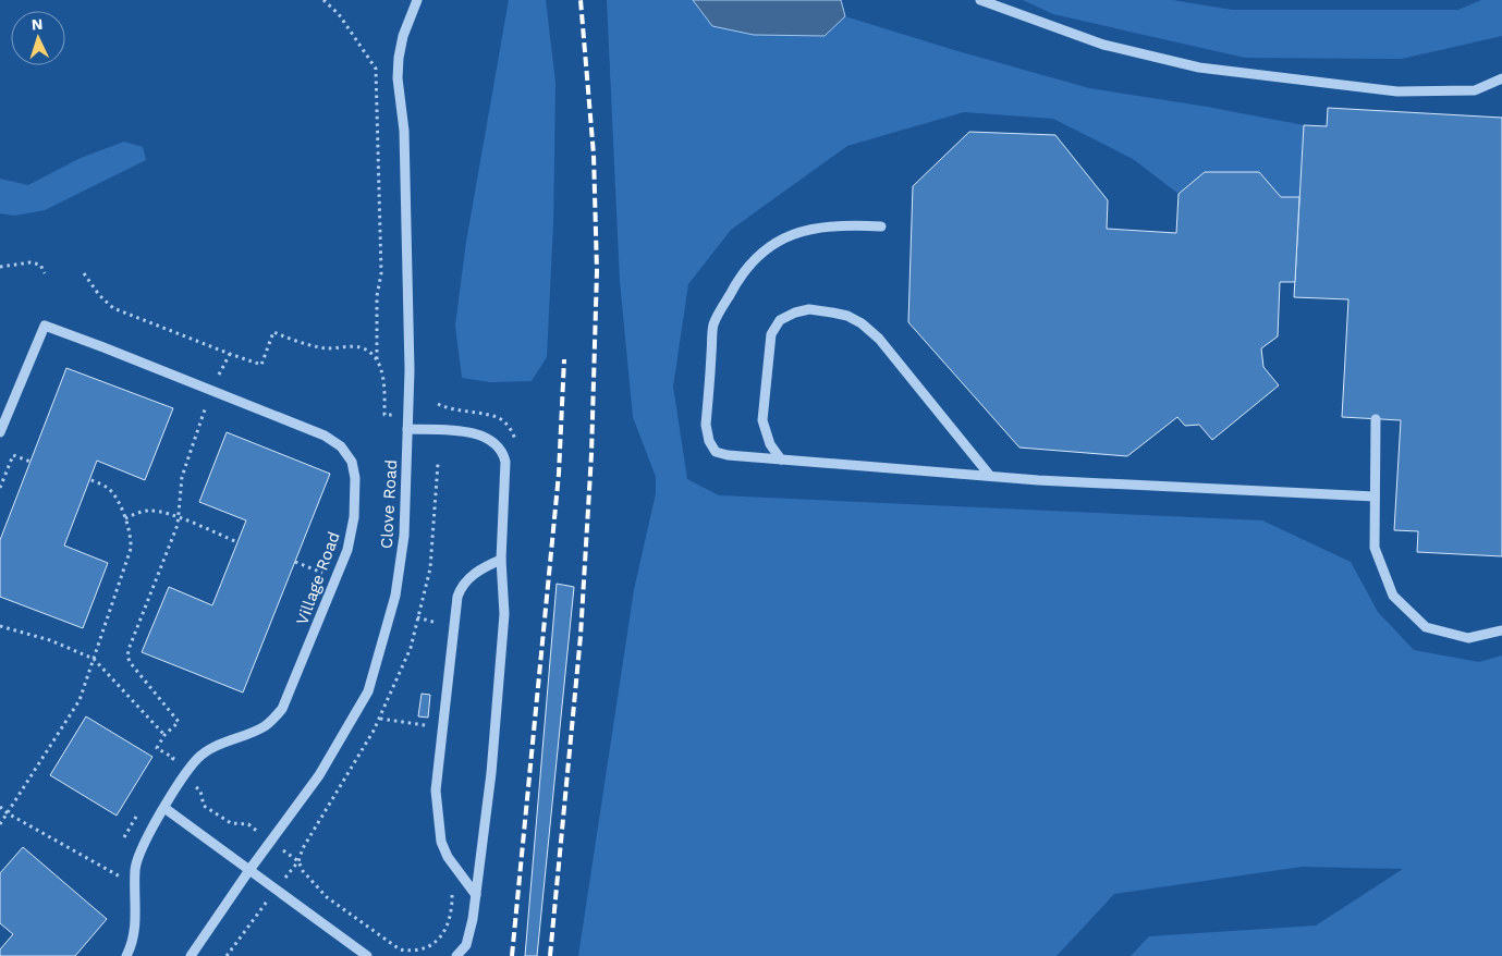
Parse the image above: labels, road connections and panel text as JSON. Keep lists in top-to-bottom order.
{
  "streets": {
    "street": ["Clove Road", "Village Road"]
  },
  "north": "top"
}
